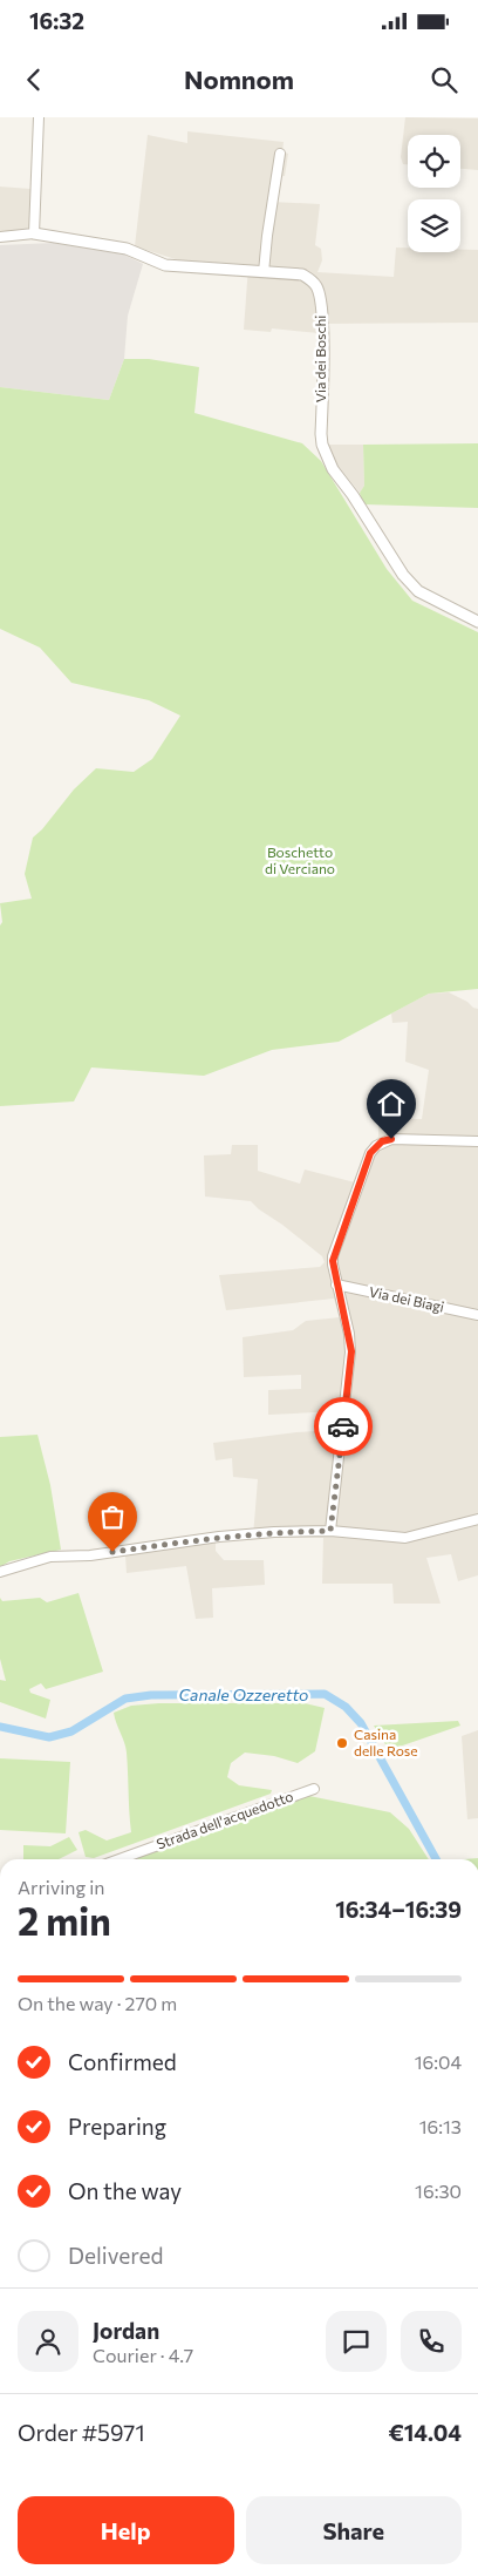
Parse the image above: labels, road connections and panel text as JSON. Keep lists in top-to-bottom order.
{
  "streets": {
    "street": ["Via dei Boschi", "Via dei Biagi", "Strada dell'acquedotto"]
  },
  "water": ["Canale Ozzeretto"],
  "parks": ["Boschetto di Verciano"],
  "places": ["Casina delle Rose"],
  "page": {
    "status": "16:32",
    "header": "Nomnom",
    "heading": ["2 min", "Arriving in", "16:34–16:39"],
    "panel": [
      "Jordan",
      "Courier · 4.7",
      "Order #5971",
      "€14.04"
    ],
    "bar": "On the way · 270 m",
    "list": [
      ["Confirmed", "16:04"],
      ["Preparing", "16:13"],
      ["On the way", "16:30"],
      "Delivered"
    ],
    "buttons": ["Help", "Share"]
  }
}
